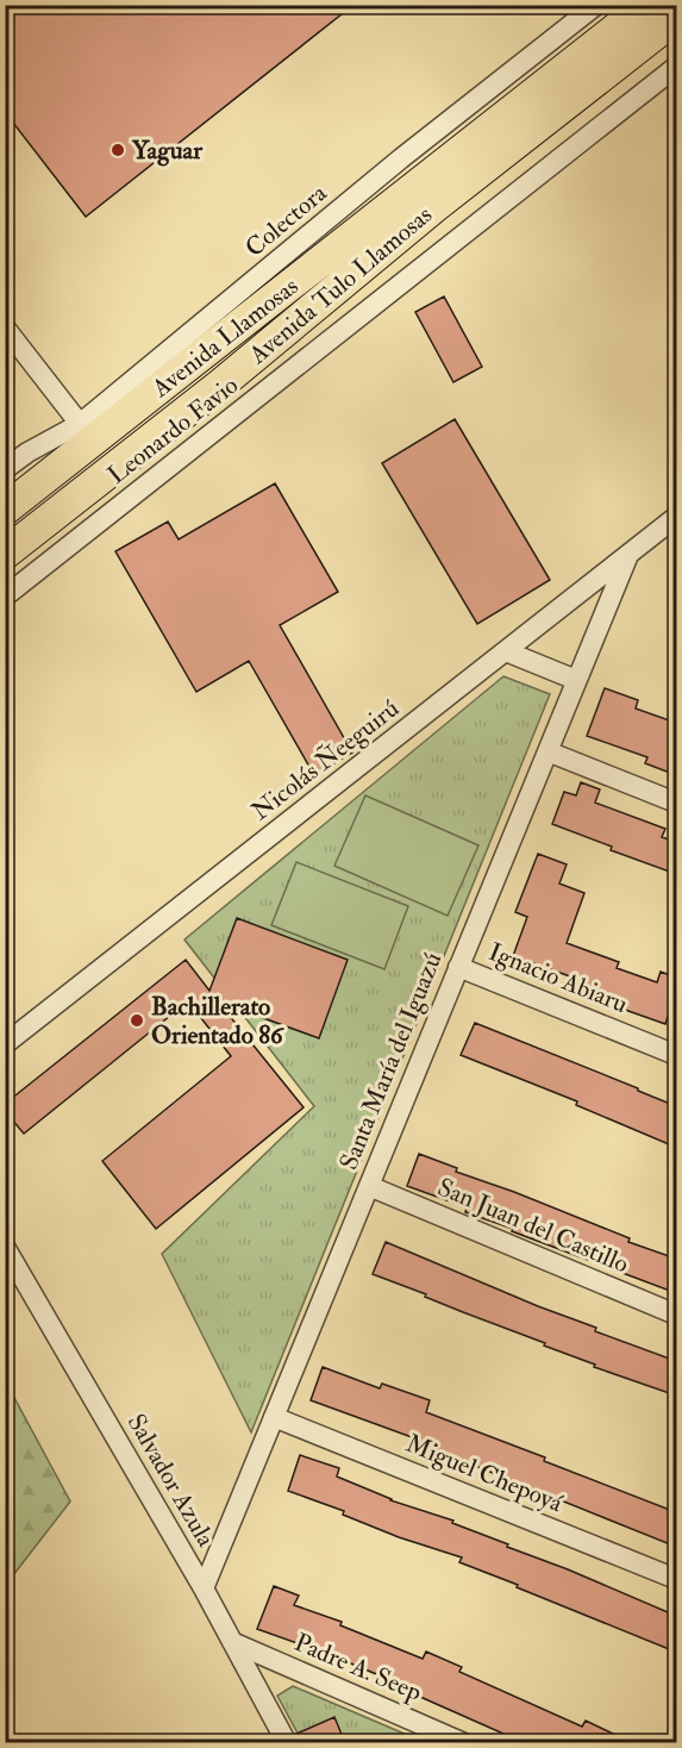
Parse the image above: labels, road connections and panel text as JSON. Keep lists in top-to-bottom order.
{
  "streets": {
    "highway": ["Avenida Tulo Llamosas", "Avenida Llamosas"],
    "street": [
      "Colectora",
      "Leonardo Favio",
      "Nicolás Ñeeguirú",
      "Ignacio Abiaru",
      "Santa María del Iguazú",
      "San Juan del Castillo",
      "Miguel Chepoyá",
      "Salvador Azula",
      "Padre A. Seep"
    ]
  },
  "crossings": [
    ["Nicolás Ñeeguirú", "Santa María del Iguazú"],
    ["Ignacio Abiaru", "Santa María del Iguazú"],
    ["Santa María del Iguazú", "San Juan del Castillo"],
    ["Santa María del Iguazú", "Miguel Chepoyá"],
    ["Santa María del Iguazú", "Salvador Azula"],
    ["Salvador Azula", "Padre A. Seep"]
  ],
  "places": ["Yaguar", "Bachillerato Orientado 86"]
}
